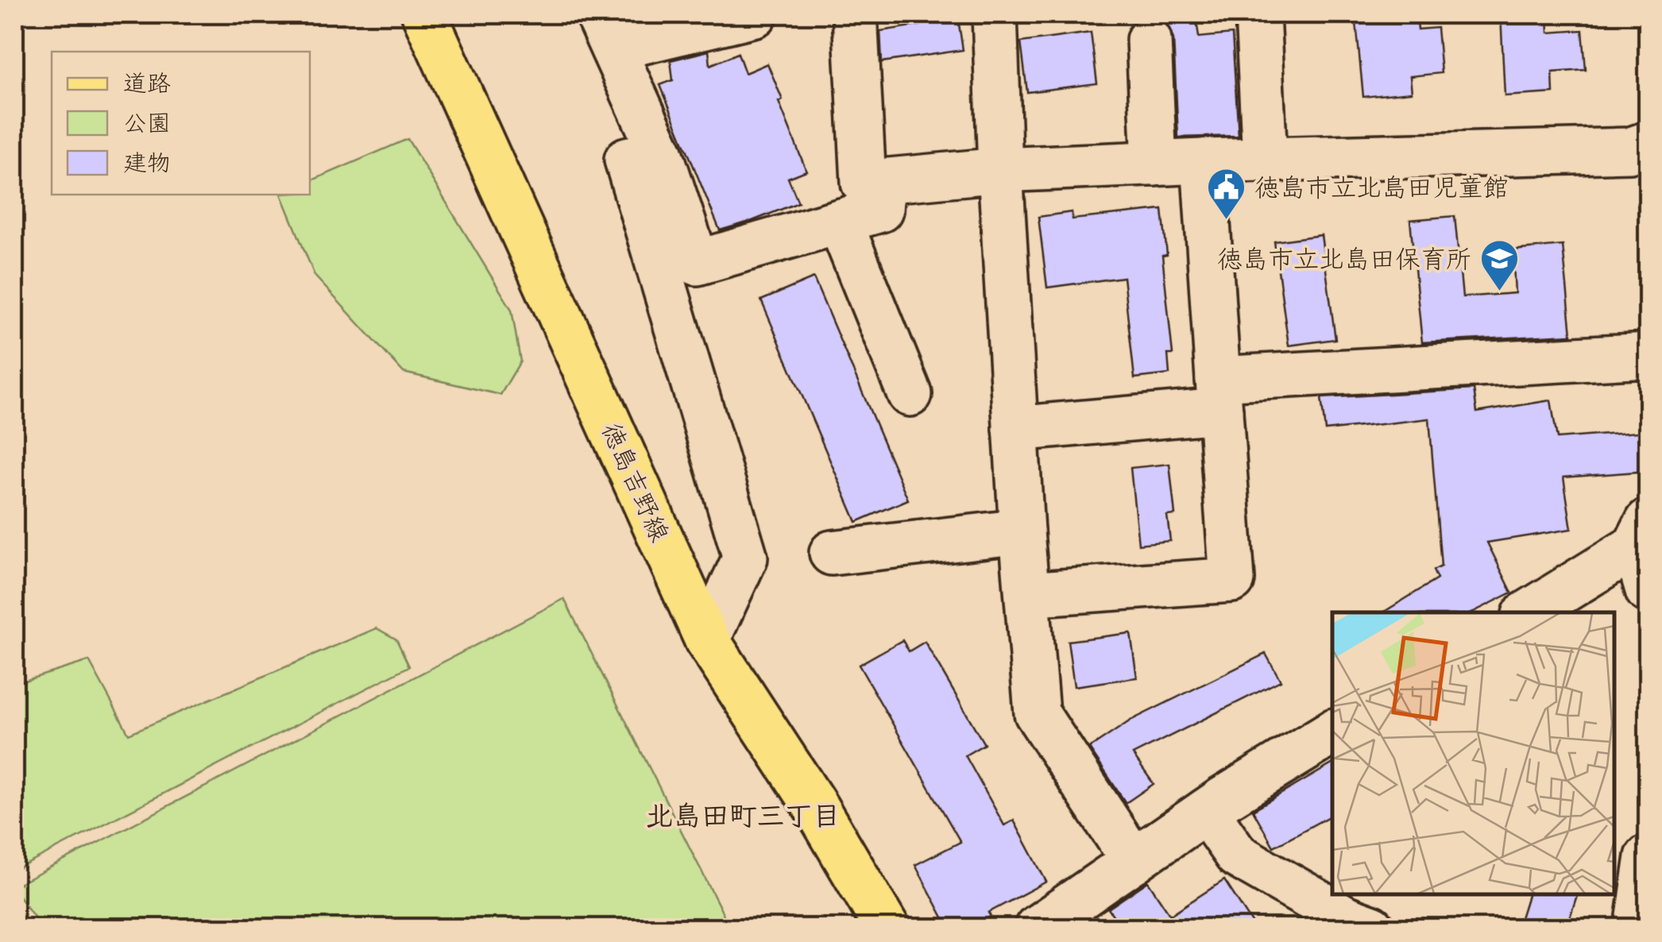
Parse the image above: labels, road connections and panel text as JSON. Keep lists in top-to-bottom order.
{
  "streets": {
    "main road": ["徳島吉野線"]
  },
  "districts": ["北島田町三丁目"],
  "places": {
    "public building": ["徳島市立北島田児童館"],
    "school or university": ["徳島市立北島田保育所"]
  },
  "legend": ["道路", "公園", "建物"]
}
